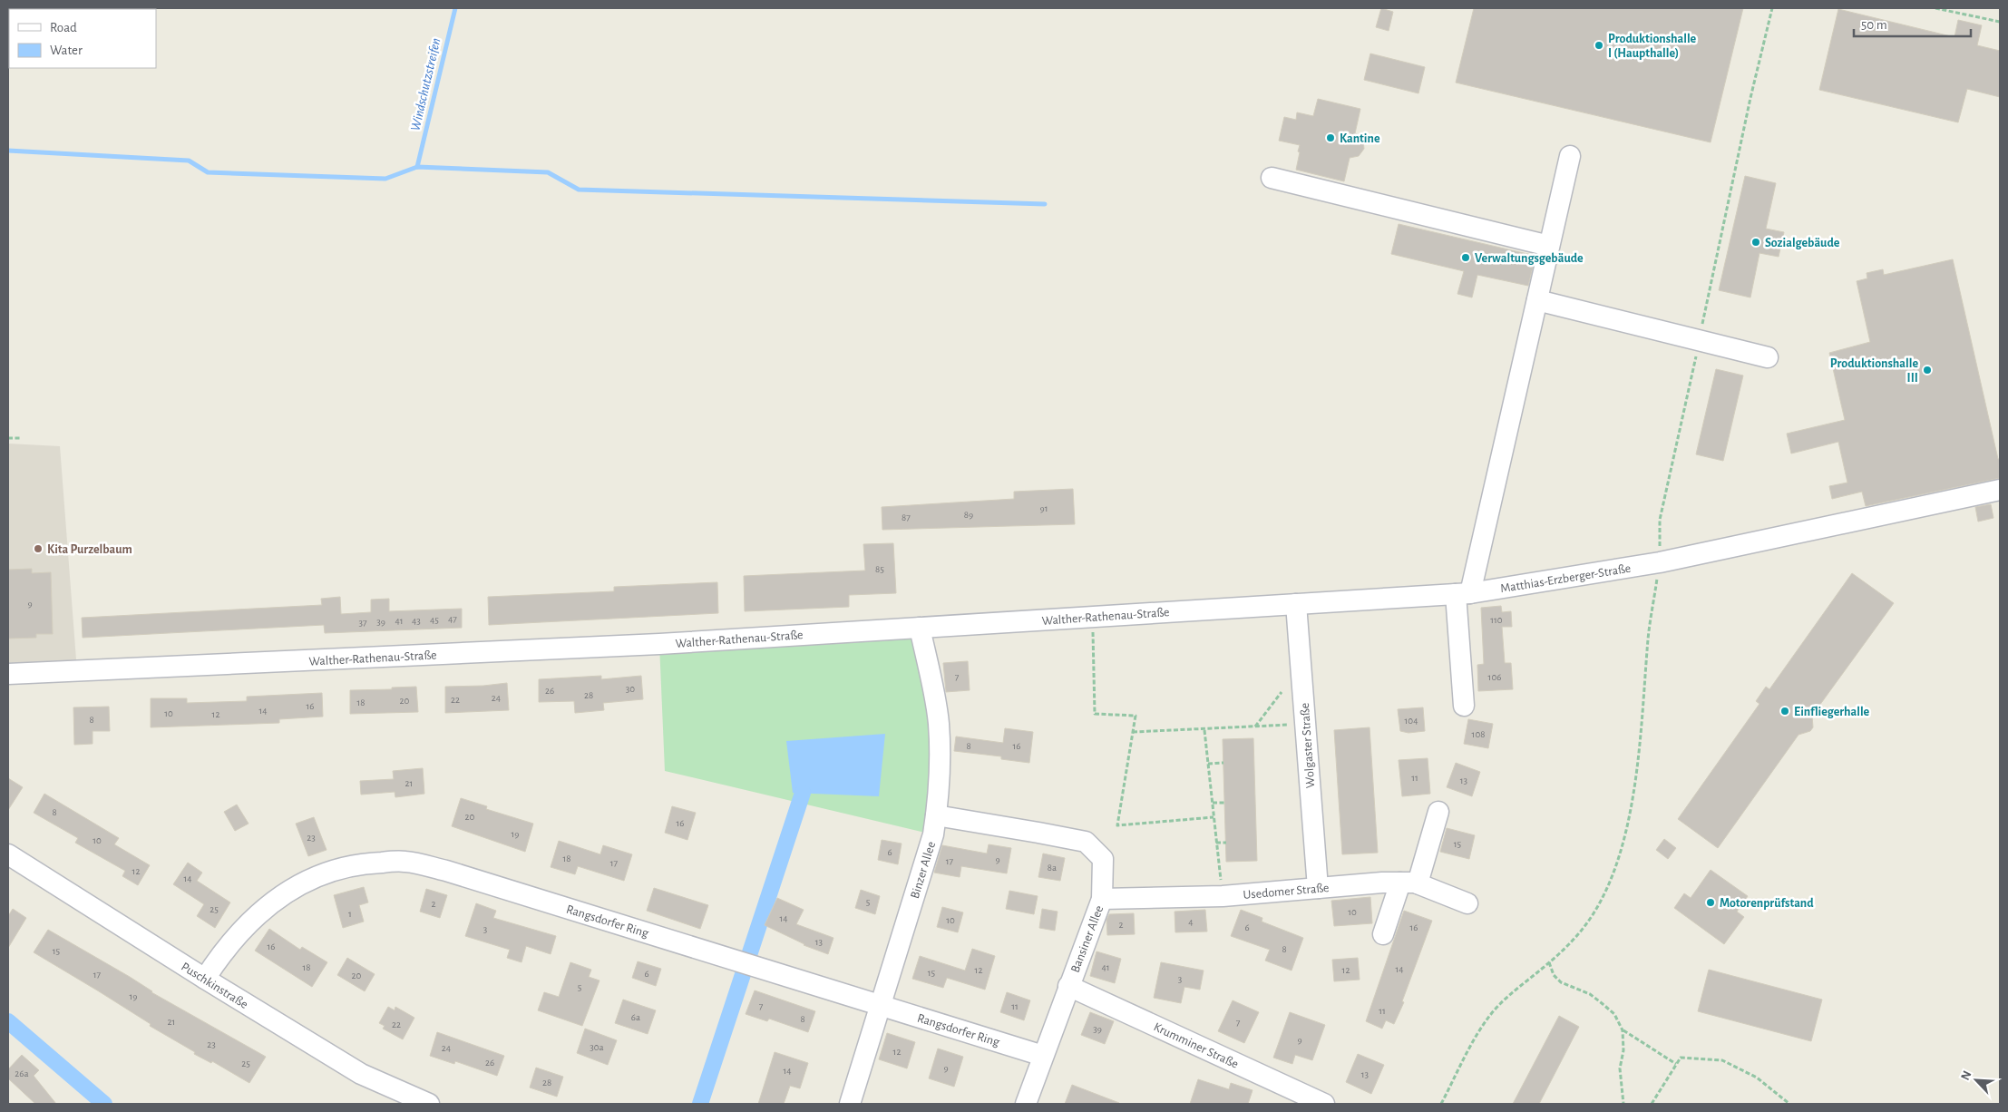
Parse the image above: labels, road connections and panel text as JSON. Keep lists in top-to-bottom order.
{
  "streets": {
    "street": [
      "Matthias-Erzberger-Straße",
      "Walther-Rathenau-Straße",
      "Wolgaster Straße",
      "Binzer Allee",
      "Usedomer Straße",
      "Rangsdorfer Ring",
      "Bansiner Allee",
      "Puschkinstraße",
      "Krumminer Straße"
    ]
  },
  "crossings": [
    ["Matthias-Erzberger-Straße", "Walther-Rathenau-Straße"],
    ["Walther-Rathenau-Straße", "Wolgaster Straße"],
    ["Walther-Rathenau-Straße", "Binzer Allee"],
    ["Wolgaster Straße", "Usedomer Straße"],
    ["Binzer Allee", "Rangsdorfer Ring"],
    ["Binzer Allee", "Bansiner Allee"],
    ["Usedomer Straße", "Bansiner Allee"],
    ["Rangsdorfer Ring", "Bansiner Allee"],
    ["Rangsdorfer Ring", "Puschkinstraße"],
    ["Bansiner Allee", "Krumminer Straße"]
  ],
  "water": ["Windschutzstreifen"],
  "places": [
    "Produktionshalle I (Haupthalle)",
    "Kantine",
    "Sozialgebäude",
    "Verwaltungsgebäude",
    "Produktionshalle III",
    "Kita Purzelbaum",
    "Einfliegerhalle",
    "Motorenprüfstand"
  ],
  "house_numbers": [
    "91",
    "89",
    "87",
    "85",
    "9",
    "47",
    "45",
    "110",
    "41",
    "43",
    "39",
    "37",
    "7",
    "106",
    "30",
    "26",
    "28",
    "24",
    "22",
    "20",
    "18",
    "16",
    "14",
    "10",
    "12",
    "8",
    "104",
    "108",
    "8",
    "16",
    "11",
    "13",
    "21",
    "8",
    "20",
    "16",
    "19",
    "23",
    "10",
    "15",
    "6",
    "18",
    "9",
    "17",
    "17",
    "8a",
    "12",
    "14",
    "5",
    "2",
    "25",
    "10",
    "1",
    "14",
    "10",
    "4",
    "2",
    "6",
    "16",
    "3",
    "13",
    "16",
    "8",
    "15",
    "18",
    "41",
    "14",
    "12",
    "12",
    "15",
    "6",
    "17",
    "20",
    "3",
    "5",
    "19",
    "7",
    "11",
    "11",
    "6a",
    "8",
    "21",
    "7",
    "22",
    "39",
    "9",
    "23",
    "30a",
    "24",
    "12",
    "26",
    "25",
    "9",
    "14",
    "26a",
    "13",
    "28"
  ],
  "legend": ["Road", "Water"],
  "scale_bar": "50 m",
  "north": "top left"
}
